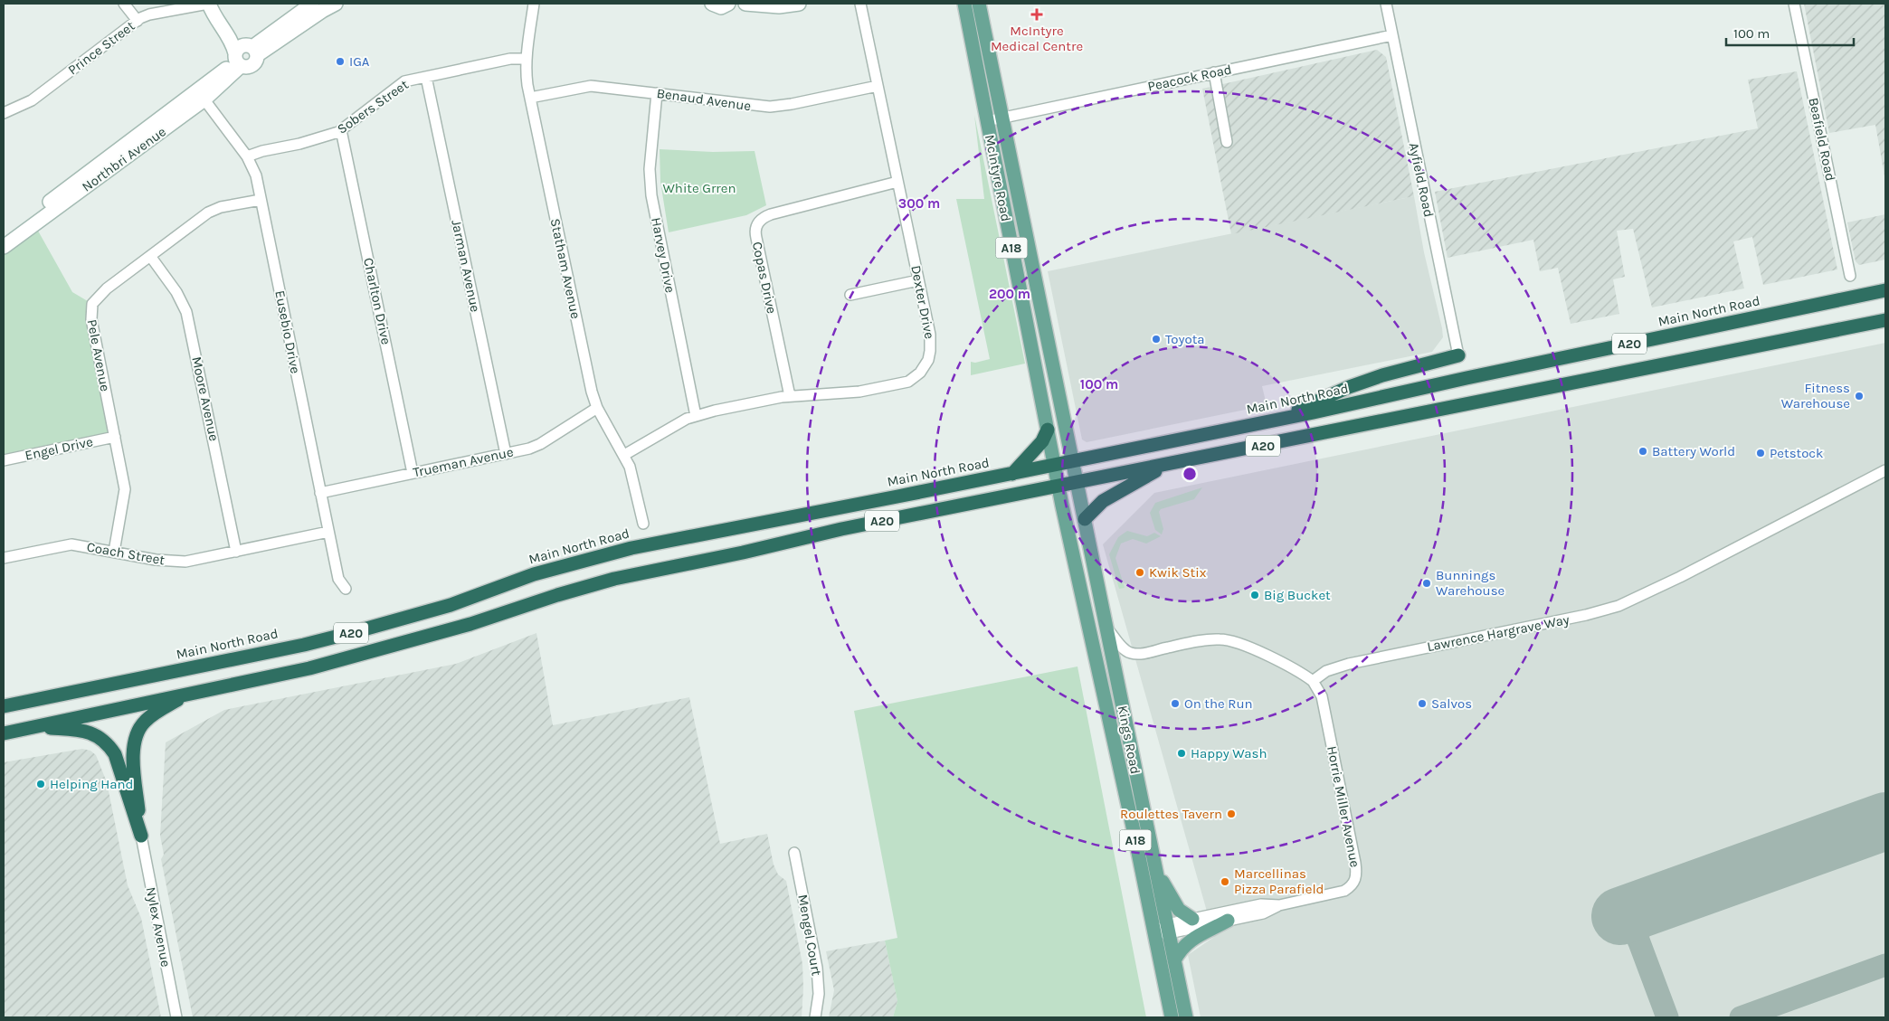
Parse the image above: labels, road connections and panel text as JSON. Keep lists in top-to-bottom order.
{
  "streets": {
    "highway": ["Main North Road", "A20"],
    "main road": ["McIntyre Road", "A18", "Kings Road"],
    "street": [
      "Prince Street",
      "Peacock Road",
      "Benaud Avenue",
      "Sobers Street",
      "Beafield Road",
      "Northbri Avenue",
      "Ayfield Road",
      "Harvey Drive",
      "Jarman Avenue",
      "Statham Avenue",
      "Copas Drive",
      "Charlton Drive",
      "Dexter Drive",
      "Eusebio Drive",
      "Pele Avenue",
      "Moore Avenue",
      "Engel Drive",
      "Trueman Avenue",
      "Coach Street",
      "Lawrence Hargrave Way",
      "Horrie Miller Avenue",
      "Nylex Avenue",
      "Mengel Court"
    ]
  },
  "crossings": [
    ["Peacock Road", "McIntyre Road"],
    ["Peacock Road", "Ayfield Road"],
    ["Benaud Avenue", "Harvey Drive"],
    ["Benaud Avenue", "Statham Avenue"],
    ["Benaud Avenue", "Dexter Drive"],
    ["Sobers Street", "Jarman Avenue"],
    ["Sobers Street", "Statham Avenue"],
    ["Sobers Street", "Charlton Drive"],
    ["Sobers Street", "Eusebio Drive"],
    ["Northbri Avenue", "Eusebio Drive"],
    ["McIntyre Road", "Main North Road"],
    ["McIntyre Road", "A20"],
    ["McIntyre Road", "Kings Road"],
    ["Harvey Drive", "Dexter Drive"],
    ["Jarman Avenue", "Trueman Avenue"],
    ["Statham Avenue", "Dexter Drive"],
    ["Statham Avenue", "Trueman Avenue"],
    ["Copas Drive", "Dexter Drive"],
    ["Charlton Drive", "Trueman Avenue"],
    ["Main North Road", "Kings Road"],
    ["Eusebio Drive", "Pele Avenue"],
    ["Eusebio Drive", "Trueman Avenue"],
    ["Eusebio Drive", "Coach Street"],
    ["A20", "Kings Road"],
    ["Pele Avenue", "Moore Avenue"],
    ["Pele Avenue", "Engel Drive"],
    ["Pele Avenue", "Coach Street"],
    ["Moore Avenue", "Coach Street"],
    ["Lawrence Hargrave Way", "Horrie Miller Avenue"],
    ["Kings Road", "Horrie Miller Avenue"]
  ],
  "parks": ["White Grren"],
  "places": {
    "health": ["McIntyre Medical Centre"],
    "other": [
      "IGA",
      "Toyota",
      "Fitness Warehouse",
      "Battery World",
      "Petstock",
      "Kwik Stix",
      "Bunnings Warehouse",
      "Big Bucket",
      "On the Run",
      "Salvos",
      "Happy Wash",
      "Helping Hand",
      "Roulettes Tavern",
      "Marcellinas Pizza Parafield"
    ]
  },
  "scale_bar": "100 m",
  "rings": ["300 m", "200 m", "100 m"]
}
